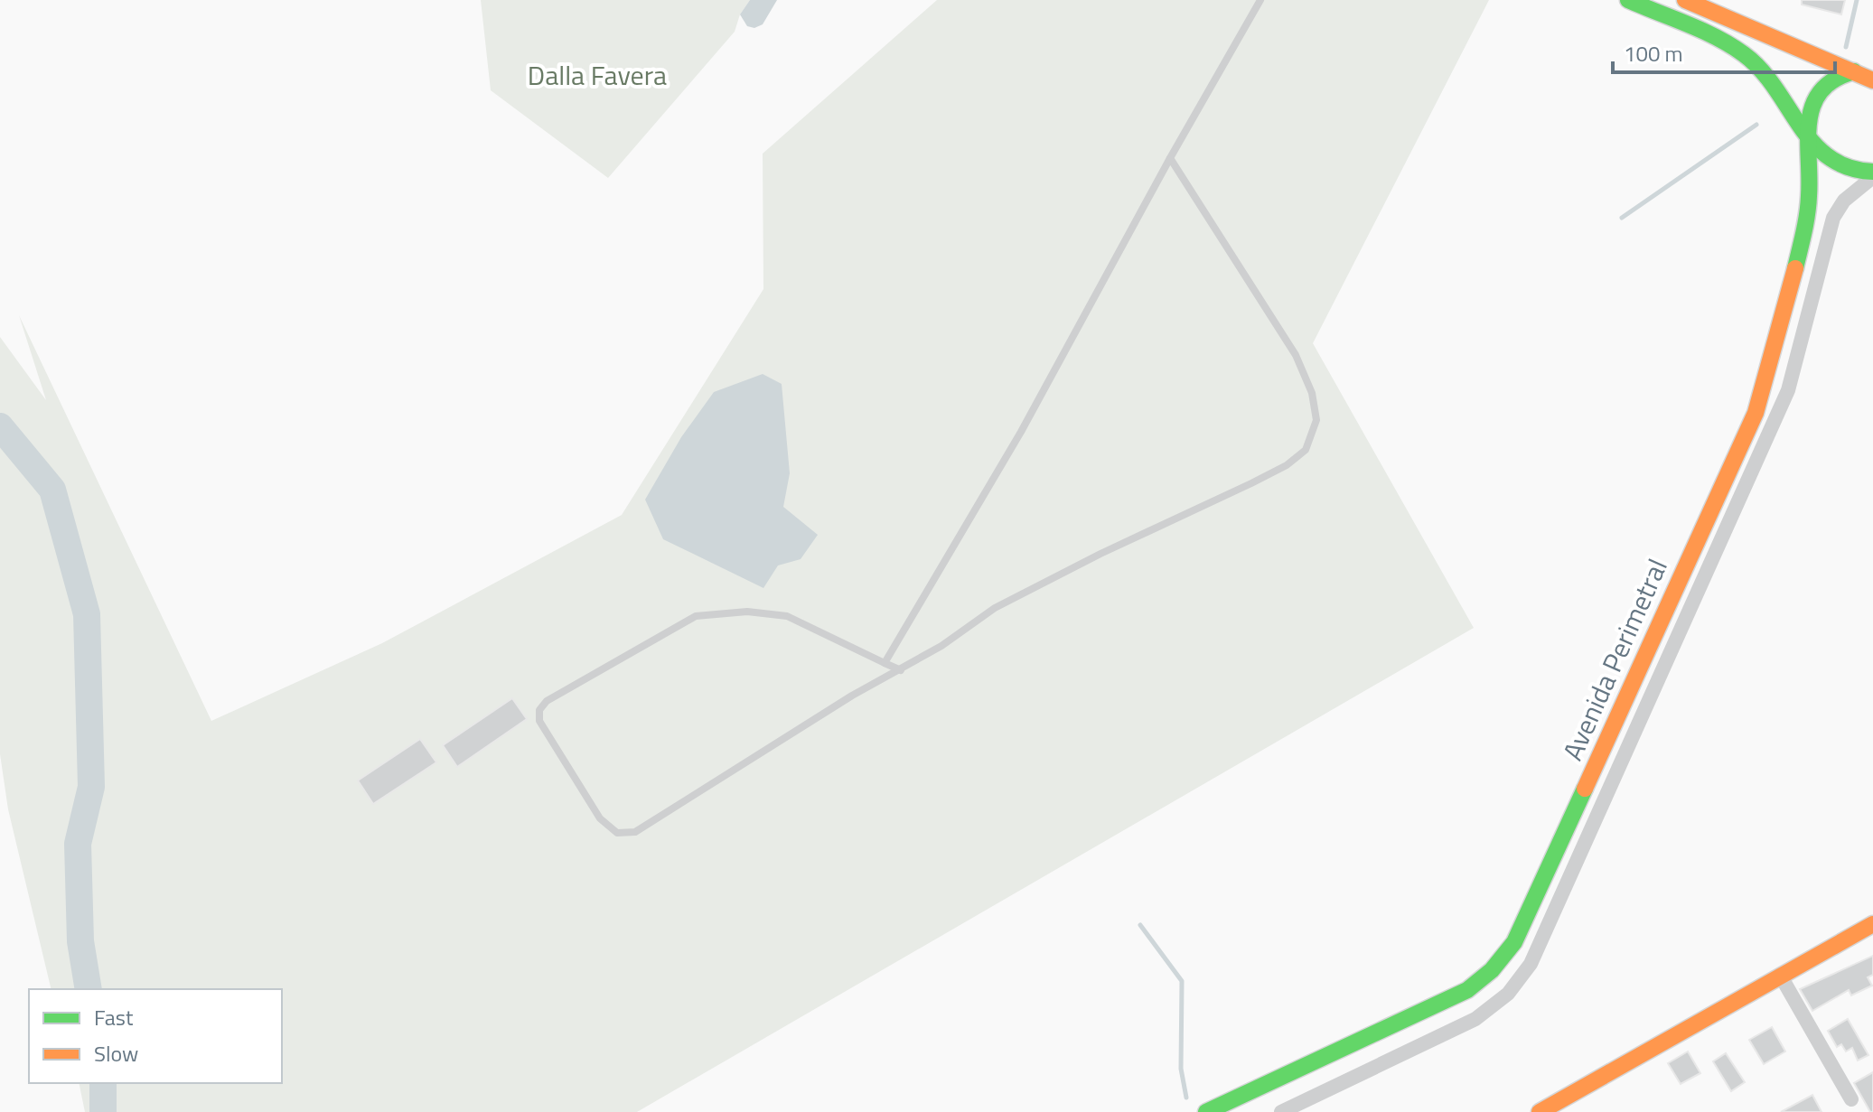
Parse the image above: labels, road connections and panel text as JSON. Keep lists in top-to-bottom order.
{
  "streets": {
    "street": ["Avenida Perimetral"]
  },
  "parks": ["Dalla Favera"],
  "legend": ["Fast", "Slow"],
  "scale_bar": "100 m"
}
